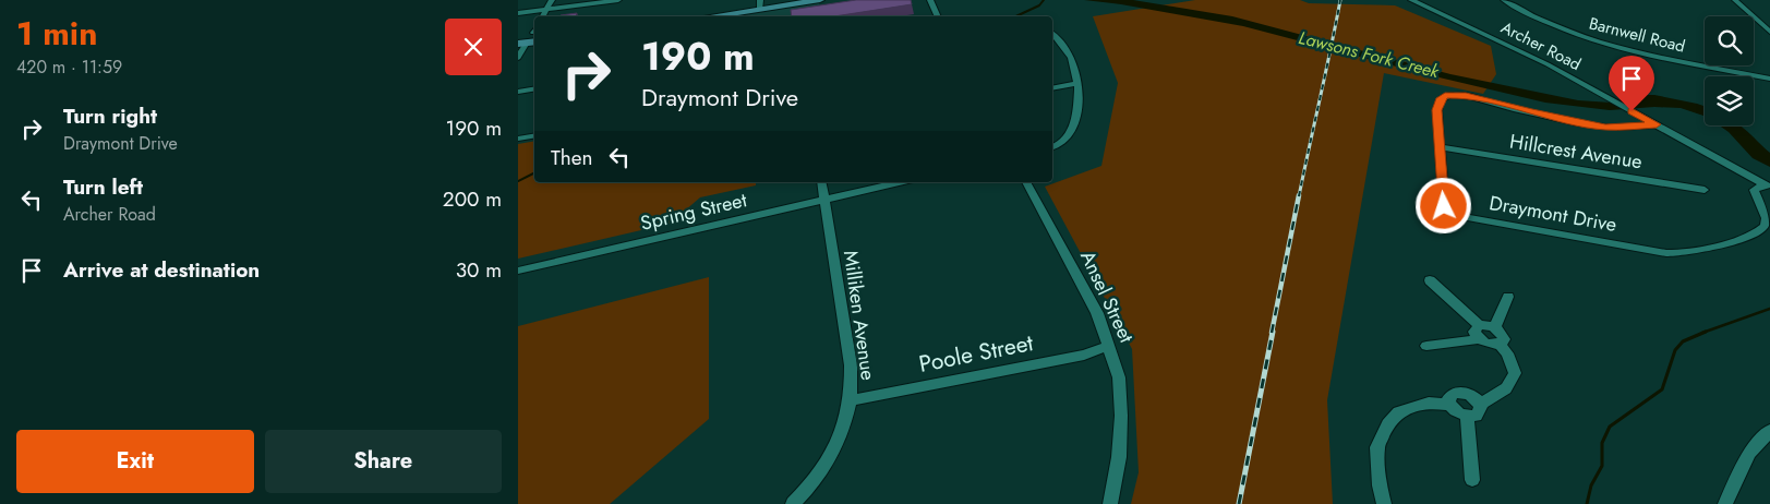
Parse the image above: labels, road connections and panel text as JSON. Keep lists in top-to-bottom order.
{
  "streets": {
    "street": [
      "Barnwell Road",
      "Archer Road",
      "Hillcrest Avenue",
      "Spring Street",
      "Draymont Drive",
      "Ansel Street",
      "Milliken Avenue",
      "Poole Street"
    ]
  },
  "crossings": [
    ["Archer Road", "Draymont Drive"],
    ["Hillcrest Avenue", "Draymont Drive"],
    ["Spring Street", "Milliken Avenue"],
    ["Ansel Street", "Poole Street"],
    ["Milliken Avenue", "Poole Street"]
  ],
  "water": ["Lawsons Fork Creek"],
  "page": {
    "heading": ["1 min", "420 m · 11:59"],
    "turn": ["190 m", "Draymont Drive"],
    "list": [
      {
        "name": "Turn right",
        "note": "Draymont Drive",
        "value": "190 m"
      },
      {
        "name": "Turn left",
        "note": "Archer Road",
        "value": "200 m"
      },
      {
        "name": "Arrive at destination",
        "value": "30 m"
      }
    ],
    "then": "Then",
    "buttons": ["Exit", "Share"]
  }
}
